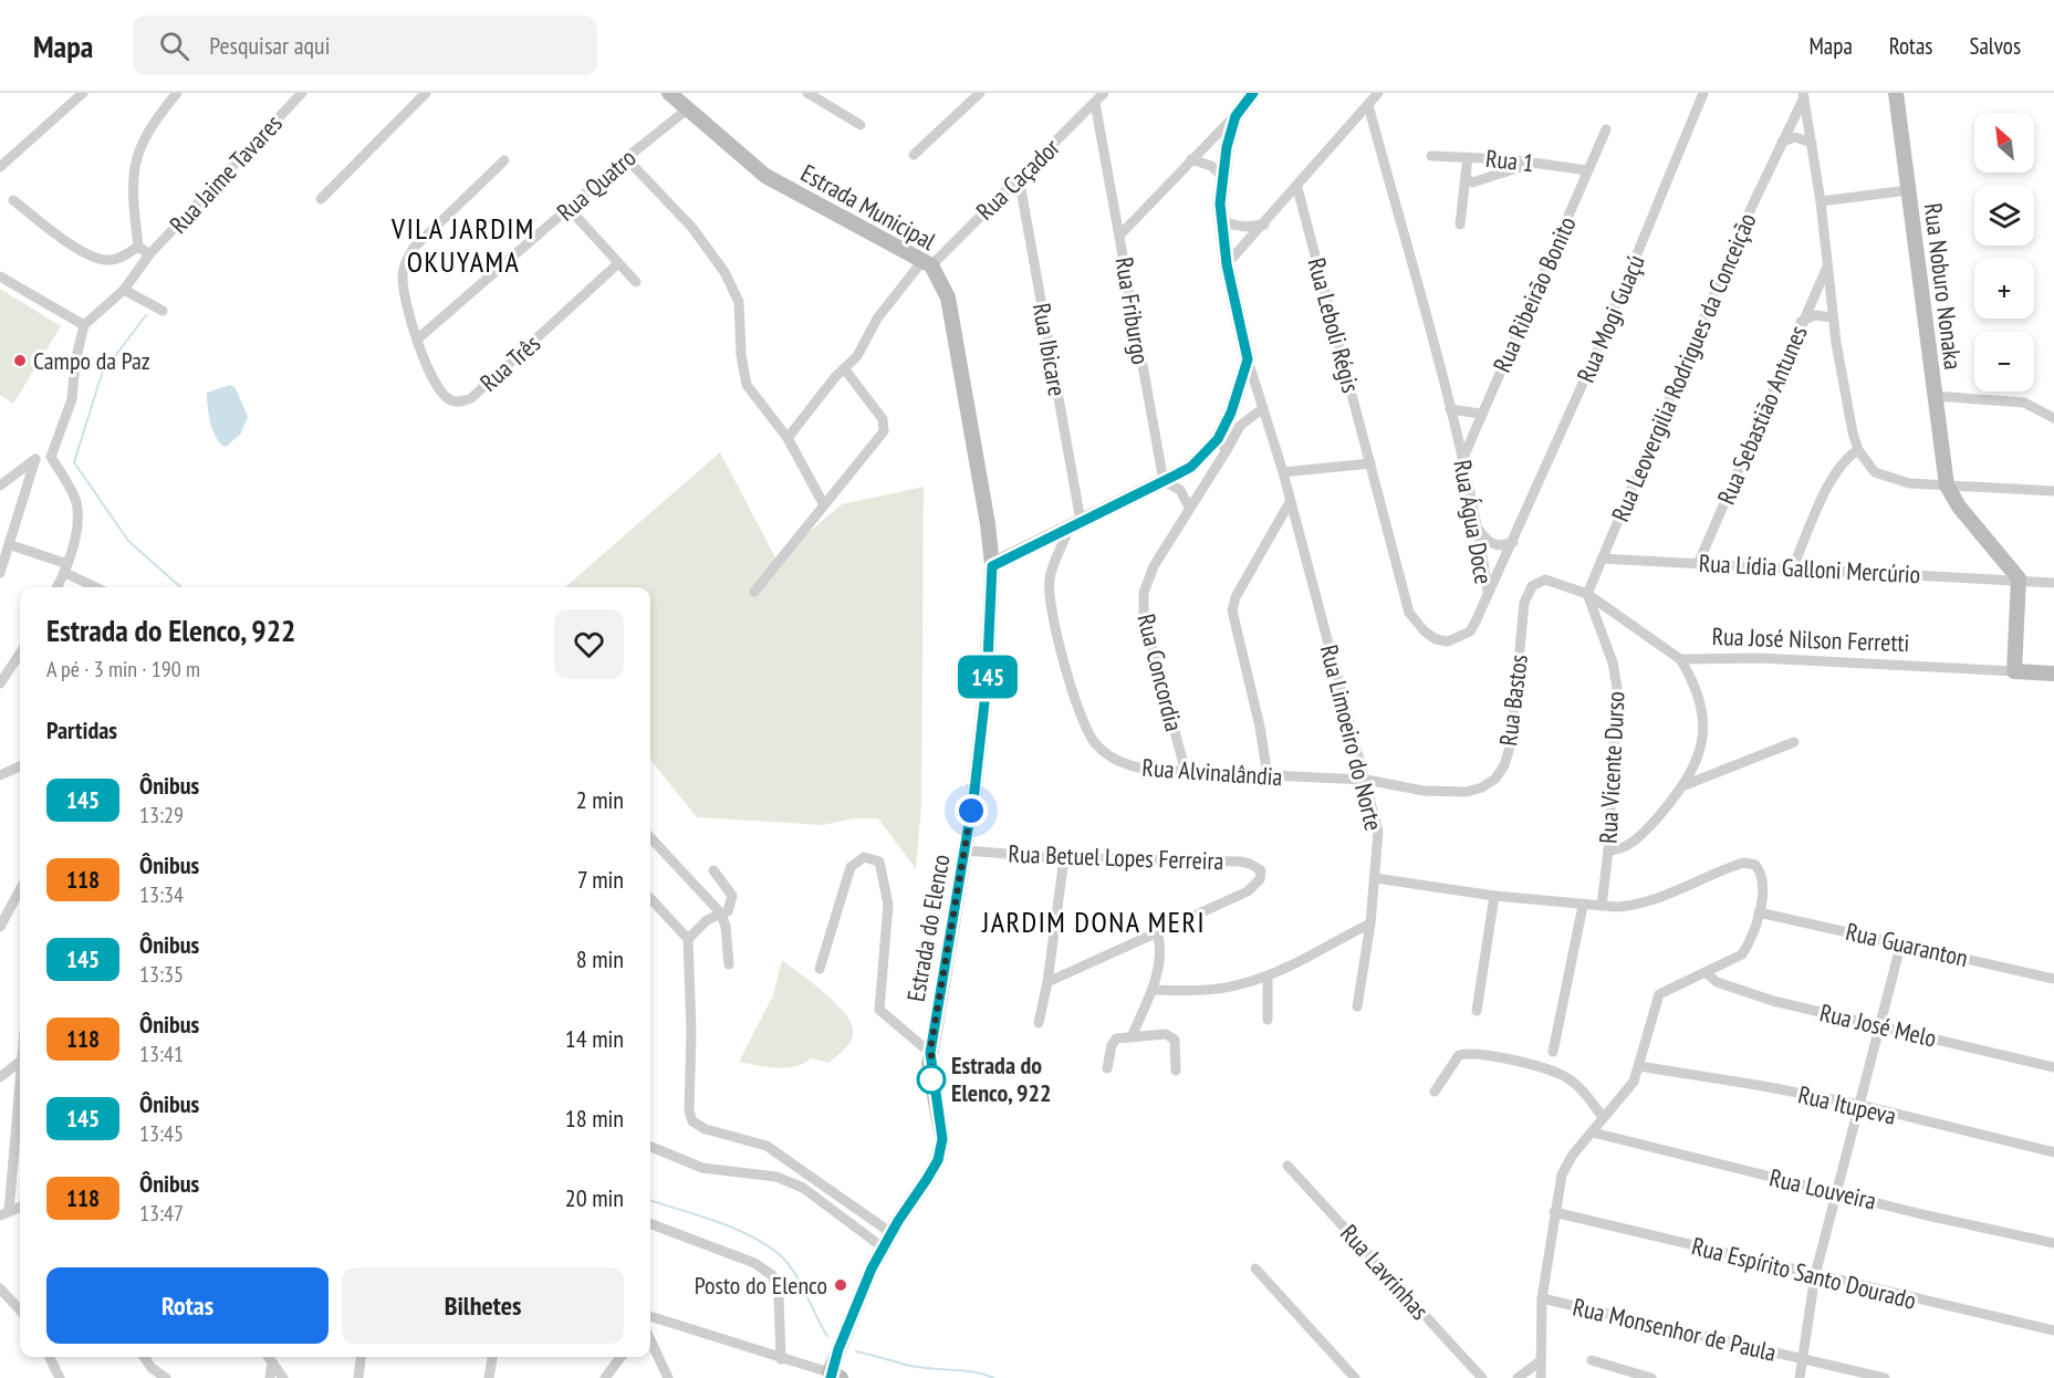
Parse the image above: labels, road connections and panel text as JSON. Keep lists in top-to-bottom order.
{
  "streets": {
    "street": [
      "Rua 1",
      "Rua Jaime Tavares",
      "Rua Caçador",
      "Rua Quatro",
      "Estrada Municipal",
      "Rua Noburo Nonaka",
      "Rua Ribeirão Bonito",
      "Rua Friburgo",
      "Rua Mogi Guaçú",
      "Rua Leboli Régis",
      "Rua Ibicare",
      "Rua Três",
      "Rua Leovergilia Rodrigues da Conceição",
      "Rua Sebastião Antunes",
      "Rua Água Doce",
      "Rua Lídia Galloni Mercúrio",
      "Rua José Nilson Ferretti",
      "Rua Concordia",
      "Rua Bastos",
      "Rua Limoeiro do Norte",
      "Rua Vicente Durso",
      "Rua Alvinalândia",
      "Rua Betuel Lopes Ferreira",
      "Estrada do Elenco",
      "Rua Guaranton",
      "Rua José Melo",
      "Rua Itupeva",
      "Rua Louveira",
      "Rua Lavrinhas",
      "Rua Espírito Santo Dourado",
      "Rua Monsenhor de Paula"
    ]
  },
  "crossings": [
    ["Rua 1", "Rua Ribeirão Bonito"],
    ["Rua Caçador", "Estrada Municipal"],
    ["Rua Caçador", "Rua Friburgo"],
    ["Rua Caçador", "Rua Ibicare"],
    ["Rua Quatro", "Estrada Municipal"],
    ["Rua Quatro", "Rua Três"],
    ["Estrada Municipal", "Estrada do Elenco"],
    ["Rua Ribeirão Bonito", "Rua Água Doce"],
    ["Rua Mogi Guaçú", "Rua Água Doce"],
    ["Rua Leboli Régis", "Rua Água Doce"],
    ["Rua Ibicare", "Rua Alvinalândia"],
    ["Rua Leovergilia Rodrigues da Conceição", "Rua Lídia Galloni Mercúrio"],
    ["Rua Leovergilia Rodrigues da Conceição", "Rua José Nilson Ferretti"],
    ["Rua Leovergilia Rodrigues da Conceição", "Rua Bastos"],
    ["Rua Leovergilia Rodrigues da Conceição", "Rua Vicente Durso"],
    ["Rua Sebastião Antunes", "Rua Lídia Galloni Mercúrio"],
    ["Rua José Nilson Ferretti", "Rua Bastos"],
    ["Rua José Nilson Ferretti", "Rua Vicente Durso"],
    ["Rua Concordia", "Rua Alvinalândia"],
    ["Rua Bastos", "Rua Limoeiro do Norte"],
    ["Rua Bastos", "Rua Vicente Durso"],
    ["Rua Bastos", "Rua Alvinalândia"],
    ["Rua Limoeiro do Norte", "Rua Alvinalândia"],
    ["Rua Betuel Lopes Ferreira", "Estrada do Elenco"]
  ],
  "districts": ["VILA JARDIM OKUYAMA", "JARDIM DONA MERI"],
  "places": ["Campo da Paz", "Estrada do Elenco, 922", "Posto do Elenco"],
  "lines": ["bus line 145"],
  "north": "top left",
  "page": {
    "header": "Mapa",
    "search": "Pesquisar aqui",
    "nav": ["Mapa", "Rotas", "Salvos"],
    "on_map": "145",
    "map_buttons": ["+", "−"],
    "heading": [
      ["Estrada do Elenco, 922", "A pé · 3 min · 190 m"],
      "Partidas"
    ],
    "list": [
      {
        "mark": "145",
        "name": "Ônibus",
        "note": "13:29",
        "value": "2 min"
      },
      {
        "mark": "118",
        "name": "Ônibus",
        "note": "13:34",
        "value": "7 min"
      },
      {
        "mark": "145",
        "name": "Ônibus",
        "note": "13:35",
        "value": "8 min"
      },
      {
        "mark": "118",
        "name": "Ônibus",
        "note": "13:41",
        "value": "14 min"
      },
      {
        "mark": "145",
        "name": "Ônibus",
        "note": "13:45",
        "value": "18 min"
      },
      {
        "mark": "118",
        "name": "Ônibus",
        "note": "13:47",
        "value": "20 min"
      }
    ],
    "buttons": ["Rotas", "Bilhetes"]
  }
}
